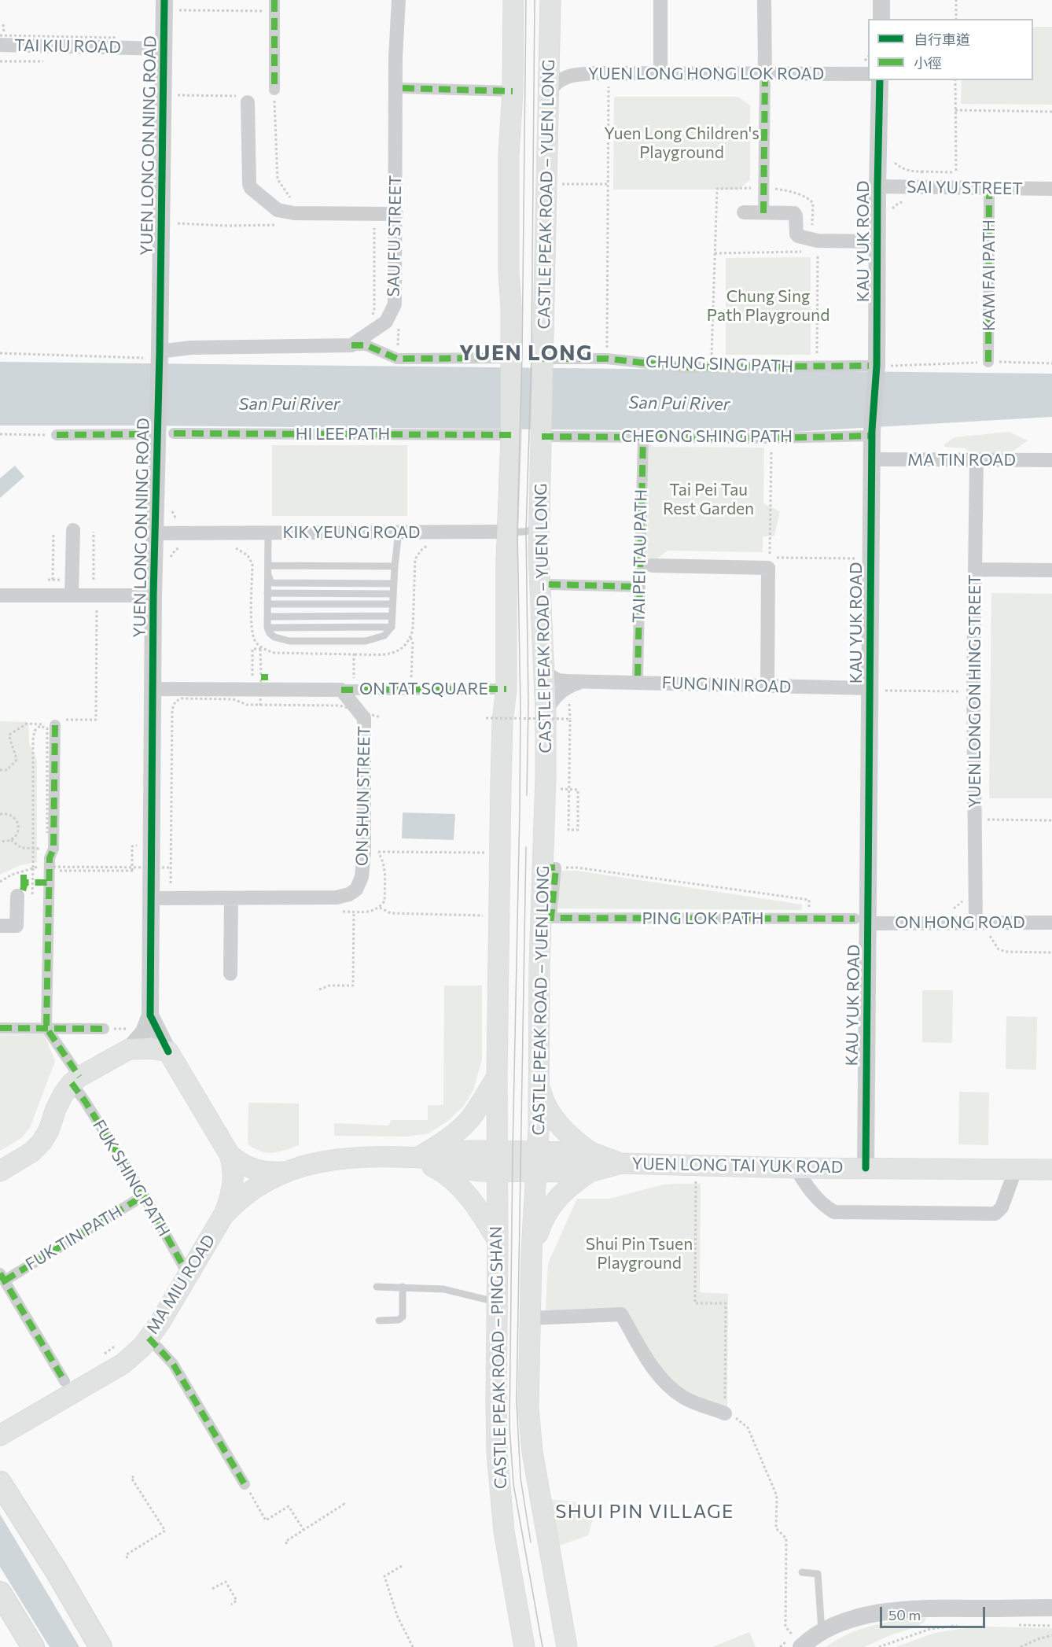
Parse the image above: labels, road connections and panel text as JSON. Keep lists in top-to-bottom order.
{
  "streets": {
    "main road": [
      "YUEN LONG ON NING ROAD",
      "CASTLE PEAK ROAD – YUEN LONG",
      "YUEN LONG TAI YUK ROAD",
      "MA MIU ROAD",
      "CASTLE PEAK ROAD – PING SHAN"
    ],
    "street": [
      "TAI KIU ROAD",
      "YUEN LONG HONG LOK ROAD",
      "SAI YU STREET",
      "SAU FU STREET",
      "KAU YUK ROAD",
      "KAM FAI PATH",
      "CHUNG SING PATH",
      "HI LEE PATH",
      "CHEONG SHING PATH",
      "MA TIN ROAD",
      "KIK YEUNG ROAD",
      "TAI PEI TAU PATH",
      "FUNG NIN ROAD",
      "ON TAT SQUARE",
      "YUEN LONG ON HING STREET",
      "ON SHUN STREET",
      "PING LOK PATH",
      "ON HONG ROAD",
      "FUK SHING PATH",
      "FUK TIN PATH"
    ]
  },
  "crossings": [
    ["TAI KIU ROAD", "YUEN LONG ON NING ROAD"],
    ["YUEN LONG HONG LOK ROAD", "CASTLE PEAK ROAD – YUEN LONG"],
    ["YUEN LONG ON NING ROAD", "HI LEE PATH"],
    ["YUEN LONG ON NING ROAD", "KIK YEUNG ROAD"],
    ["YUEN LONG ON NING ROAD", "ON SHUN STREET"],
    ["YUEN LONG ON NING ROAD", "MA MIU ROAD"],
    ["SAI YU STREET", "KAU YUK ROAD"],
    ["SAI YU STREET", "KAM FAI PATH"],
    ["CASTLE PEAK ROAD – YUEN LONG", "CHUNG SING PATH"],
    ["CASTLE PEAK ROAD – YUEN LONG", "HI LEE PATH"],
    ["CASTLE PEAK ROAD – YUEN LONG", "CHEONG SHING PATH"],
    ["CASTLE PEAK ROAD – YUEN LONG", "KIK YEUNG ROAD"],
    ["CASTLE PEAK ROAD – YUEN LONG", "FUNG NIN ROAD"],
    ["CASTLE PEAK ROAD – YUEN LONG", "ON TAT SQUARE"],
    ["CASTLE PEAK ROAD – YUEN LONG", "PING LOK PATH"],
    ["CASTLE PEAK ROAD – YUEN LONG", "YUEN LONG TAI YUK ROAD"],
    ["CASTLE PEAK ROAD – YUEN LONG", "CASTLE PEAK ROAD – PING SHAN"],
    ["KAU YUK ROAD", "CHUNG SING PATH"],
    ["KAU YUK ROAD", "CHEONG SHING PATH"],
    ["KAU YUK ROAD", "MA TIN ROAD"],
    ["KAU YUK ROAD", "FUNG NIN ROAD"],
    ["KAU YUK ROAD", "PING LOK PATH"],
    ["KAU YUK ROAD", "ON HONG ROAD"],
    ["KAU YUK ROAD", "YUEN LONG TAI YUK ROAD"],
    ["CHEONG SHING PATH", "TAI PEI TAU PATH"],
    ["MA TIN ROAD", "YUEN LONG ON HING STREET"],
    ["ON TAT SQUARE", "ON SHUN STREET"],
    ["YUEN LONG ON HING STREET", "ON HONG ROAD"],
    ["PING LOK PATH", "ON HONG ROAD"],
    ["YUEN LONG TAI YUK ROAD", "MA MIU ROAD"],
    ["YUEN LONG TAI YUK ROAD", "CASTLE PEAK ROAD – PING SHAN"],
    ["FUK SHING PATH", "FUK TIN PATH"],
    ["FUK SHING PATH", "MA MIU ROAD"]
  ],
  "districts": ["YUEN LONG", "SHUI PIN VILLAGE"],
  "water": ["San Pui River"],
  "parks": [
    "Yuen Long Children's Playground",
    "Chung Sing Path Playground",
    "Tai Pei Tau Rest Garden",
    "Shui Pin Tsuen Playground"
  ],
  "legend": ["自行車道", "小徑"],
  "scale_bar": "50 m"
}
